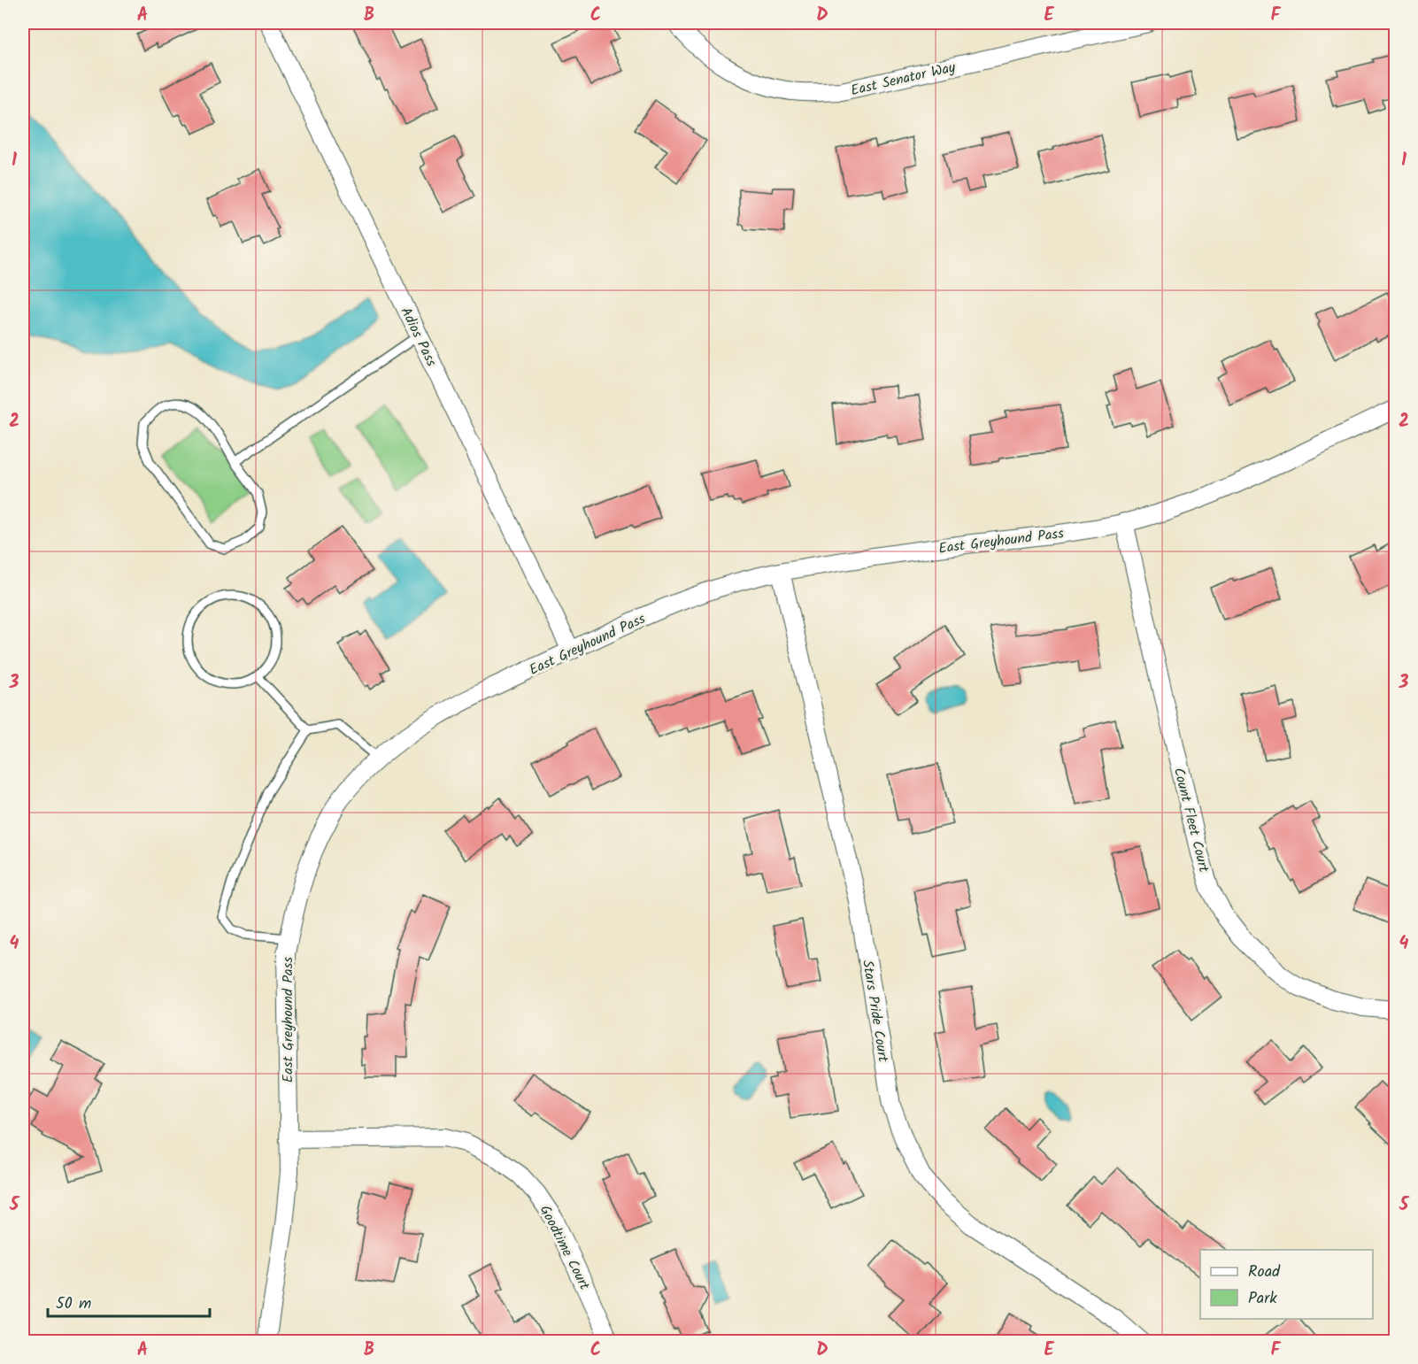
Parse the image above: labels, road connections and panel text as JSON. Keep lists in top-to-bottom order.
{
  "streets": {
    "street": [
      "East Senator Way",
      "Adios Pass",
      "East Greyhound Pass",
      "Count Fleet Court",
      "Stars Pride Court",
      "Goodtime Court"
    ]
  },
  "crossings": [
    ["Adios Pass", "East Greyhound Pass"],
    ["East Greyhound Pass", "Count Fleet Court"],
    ["East Greyhound Pass", "Stars Pride Court"],
    ["East Greyhound Pass", "Goodtime Court"]
  ],
  "legend": ["Road", "Park"],
  "scale_bar": "50 m",
  "grid": {
    "columns": [
      "A",
      "B",
      "C",
      "D",
      "E",
      "F"
    ],
    "rows": [
      "1",
      "2",
      "3",
      "4",
      "5"
    ]
  }
}
